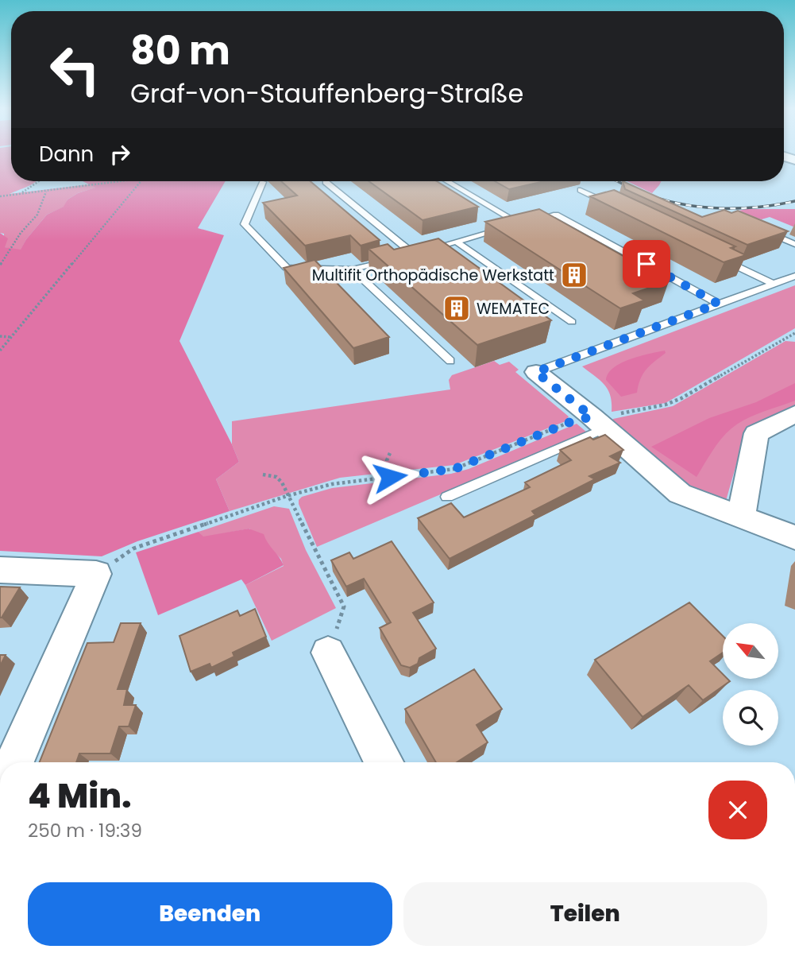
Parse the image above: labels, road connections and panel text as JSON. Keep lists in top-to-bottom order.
{
  "places": {
    "building": ["Multifit Orthopädische Werkstatt", "WEMATEC"]
  },
  "north": "top left",
  "page": {
    "turn": ["80 m", "Graf-von-Stauffenberg-Straße"],
    "then": "Dann",
    "heading": ["4 Min.", "250 m · 19:39"],
    "buttons": ["Beenden", "Teilen"]
  }
}
